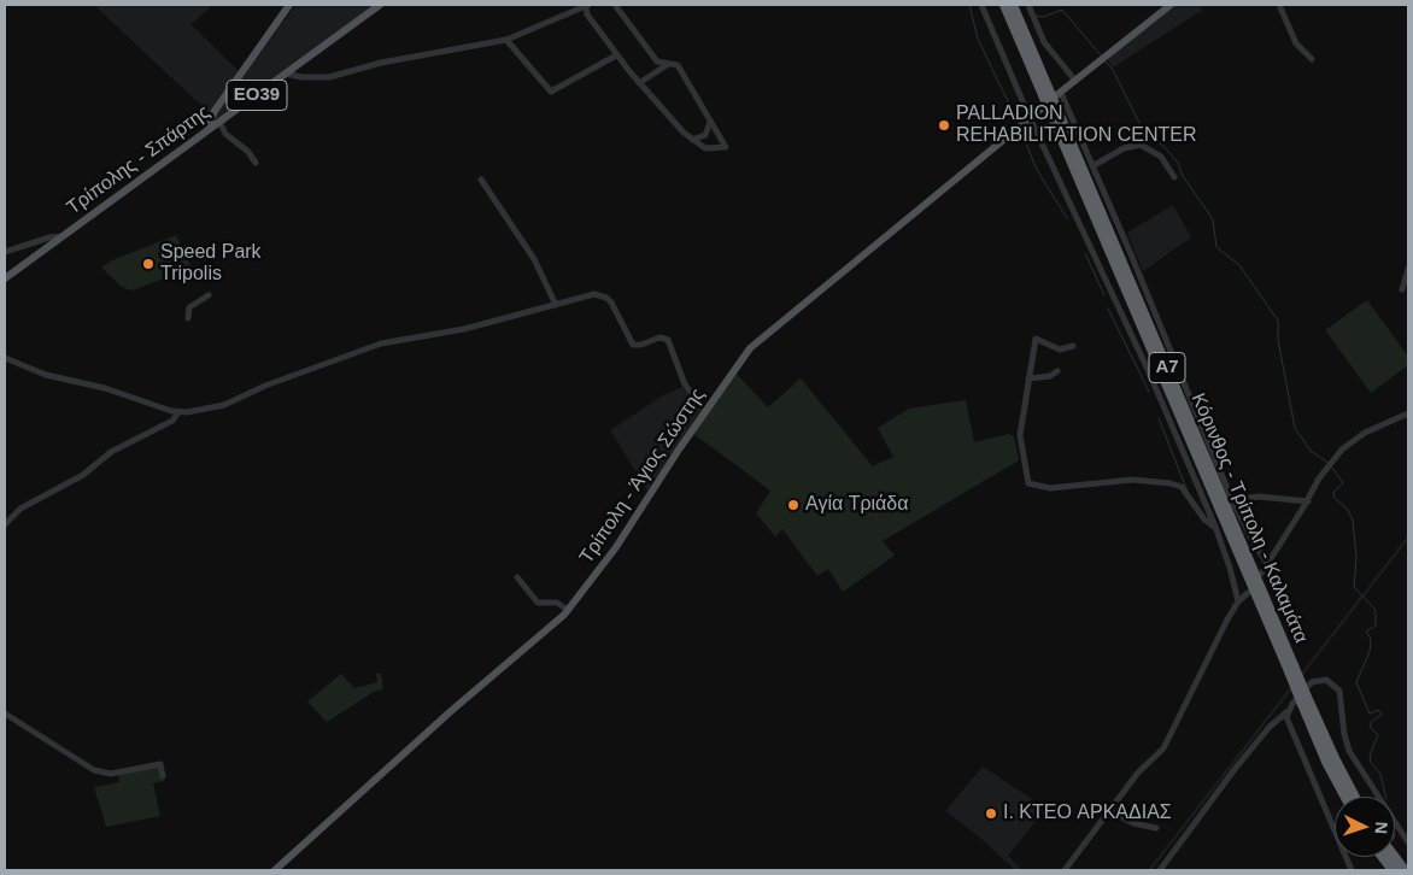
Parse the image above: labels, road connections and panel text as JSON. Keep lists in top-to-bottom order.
{
  "streets": {
    "highway": ["Α7", "Κόρινθος - Τρίπολη - Καλαμάτα"],
    "main road": ["ΕΟ39", "Τρίπολης - Σπάρτης", "Τρίπολη - Άγιος Σώστης"]
  },
  "places": [
    "PALLADION REHABILITATION CENTER",
    "Speed Park Tripolis",
    "Αγία Τριάδα",
    "Ι. ΚΤΕΟ ΑΡΚΑΔΙΑΣ"
  ],
  "north": "right"
}
